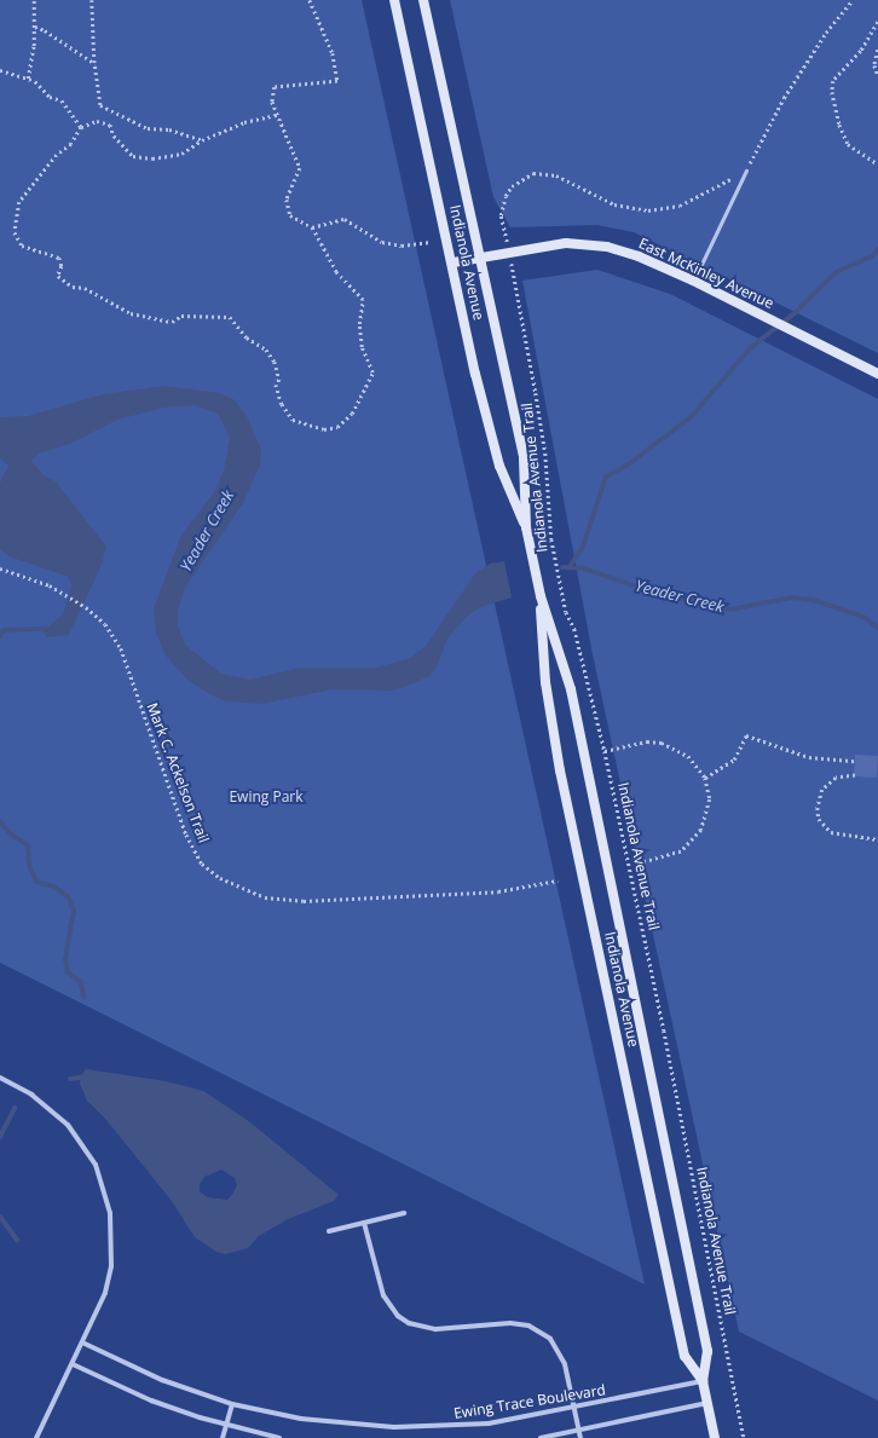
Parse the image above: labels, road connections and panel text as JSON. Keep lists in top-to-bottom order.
{
  "streets": {
    "main road": ["Indianola Avenue", "East McKinley Avenue"],
    "street": ["Ewing Trace Boulevard"],
    "path": ["Indianola Avenue Trail", "Mark C. Ackelson Trail"]
  },
  "crossings": [
    ["Indianola Avenue", "East McKinley Avenue"],
    ["Indianola Avenue", "Ewing Trace Boulevard"]
  ],
  "water": ["Yeader Creek"],
  "parks": ["Ewing Park"]
}
